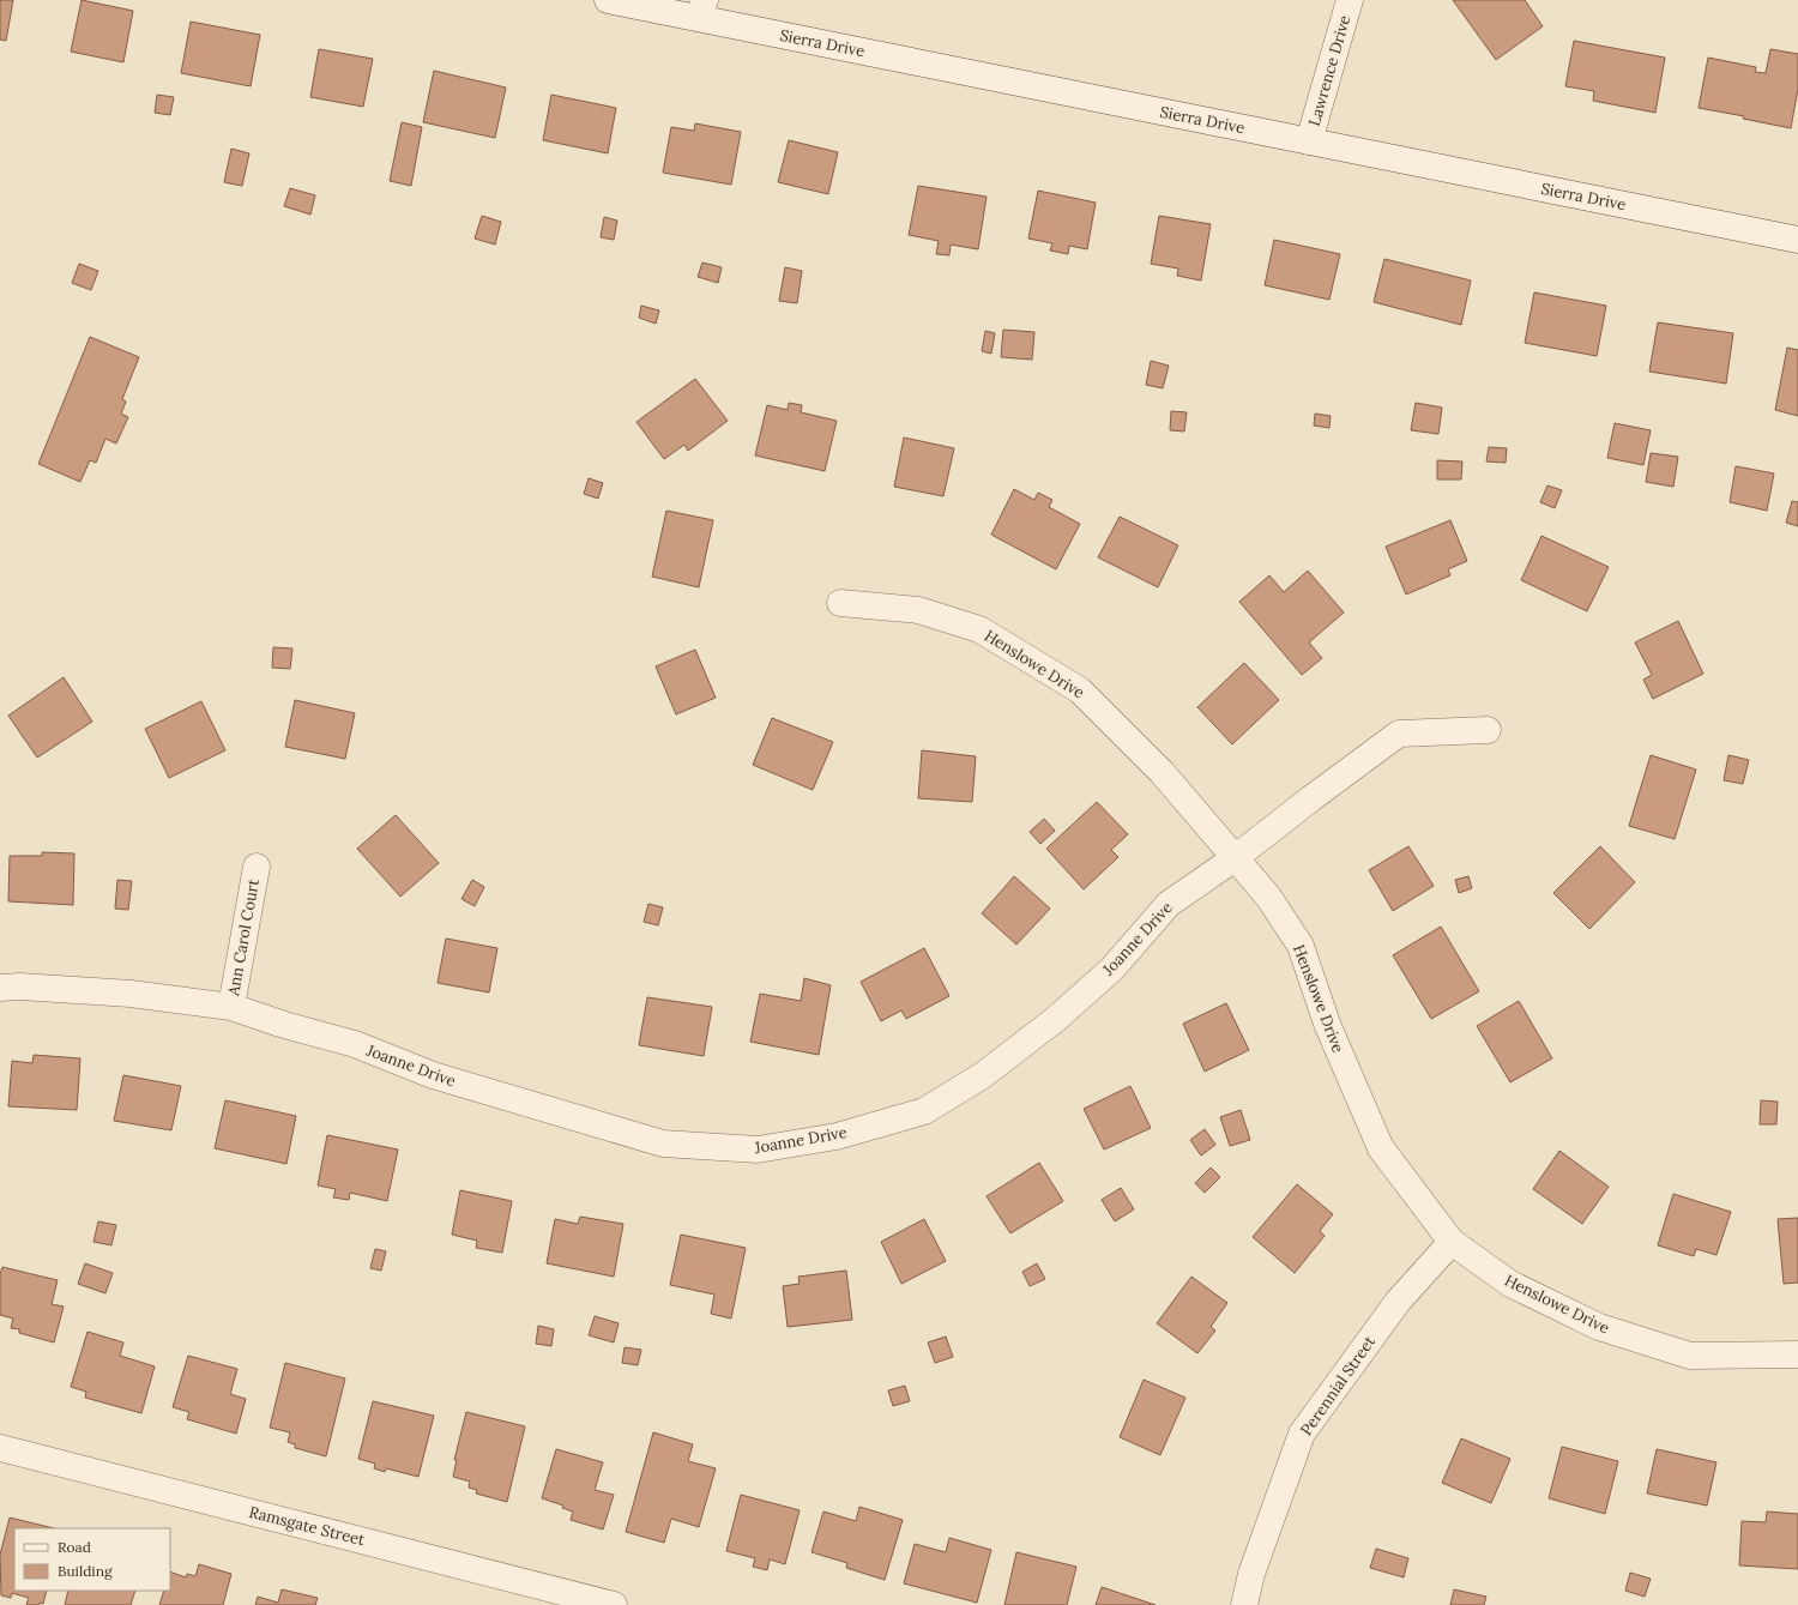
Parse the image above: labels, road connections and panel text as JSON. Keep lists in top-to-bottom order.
{
  "streets": {
    "street": [
      "Sierra Drive",
      "Lawrence Drive",
      "Henslowe Drive",
      "Ann Carol Court",
      "Joanne Drive",
      "Perennial Street",
      "Ramsgate Street"
    ]
  },
  "crossings": [
    ["Sierra Drive", "Lawrence Drive"],
    ["Henslowe Drive", "Joanne Drive"],
    ["Henslowe Drive", "Perennial Street"],
    ["Ann Carol Court", "Joanne Drive"]
  ],
  "legend": ["Road", "Building"]
}
